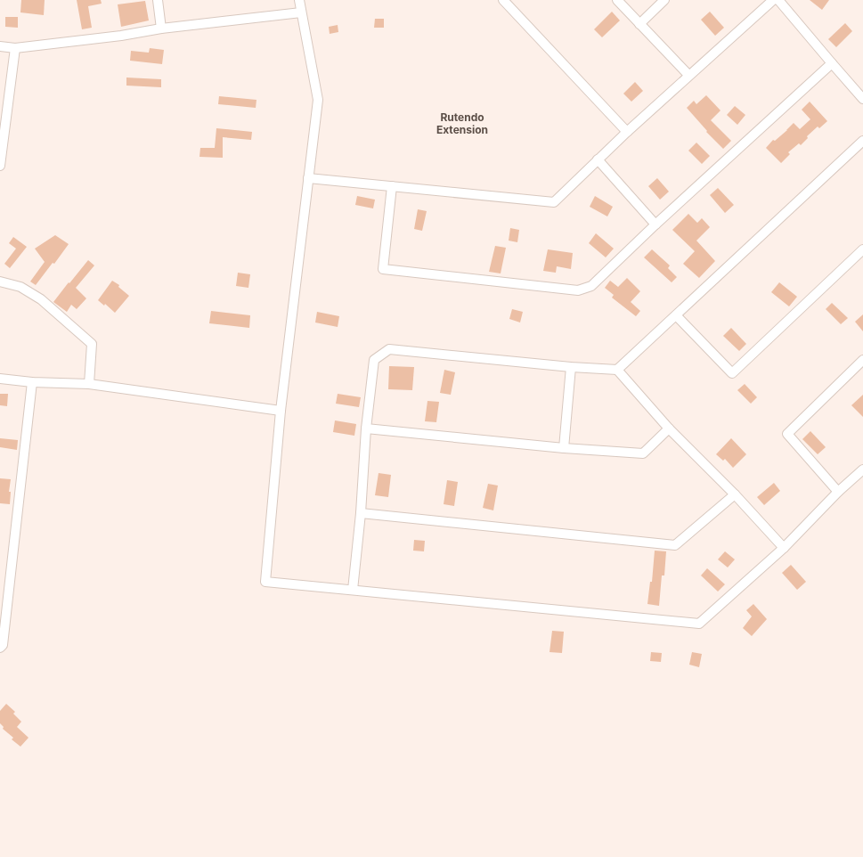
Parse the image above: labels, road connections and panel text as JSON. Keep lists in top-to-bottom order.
{
  "districts": ["Rutendo Extension"]
}
